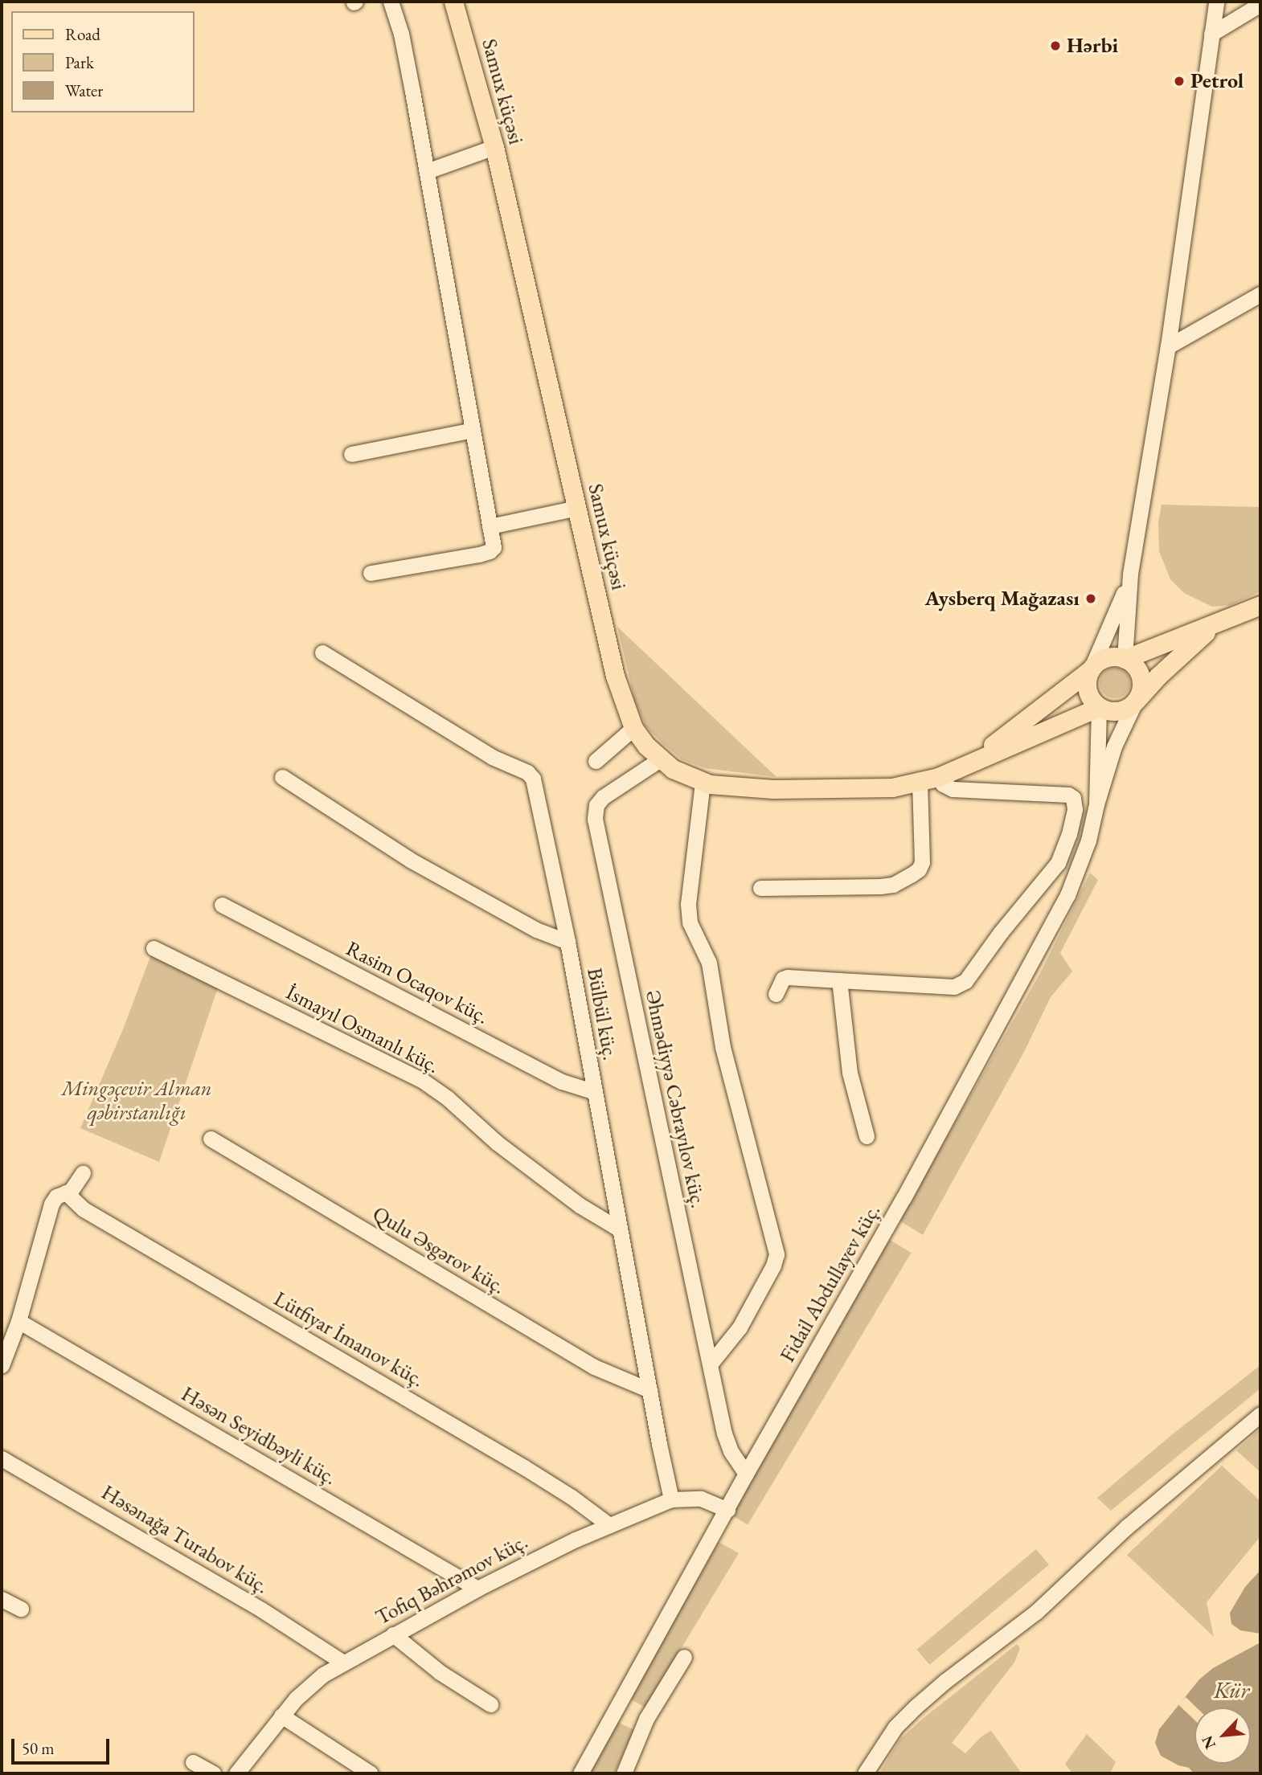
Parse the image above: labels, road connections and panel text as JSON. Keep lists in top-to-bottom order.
{
  "streets": {
    "main road": ["Samux küçəsi"],
    "street": [
      "Rasim Ocaqov küç.",
      "Bülbül küç.",
      "İsmayıl Osmanlı küç.",
      "Əhmədiyyə Cəbrayılov küç.",
      "Qulu Əsgərov küç.",
      "Fidail Abdullayev küç.",
      "Lütfiyar İmanov küç.",
      "Həsən Seyidbəyli küç.",
      "Həsənağa Turabov küç.",
      "Tofiq Bəhrəmov küç."
    ]
  },
  "crossings": [
    ["Samux küçəsi", "Əhmədiyyə Cəbrayılov küç."],
    ["Rasim Ocaqov küç.", "Bülbül küç."],
    ["Bülbül küç.", "İsmayıl Osmanlı küç."],
    ["Bülbül küç.", "Qulu Əsgərov küç."],
    ["Bülbül küç.", "Tofiq Bəhrəmov küç."],
    ["Əhmədiyyə Cəbrayılov küç.", "Fidail Abdullayev küç."],
    ["Fidail Abdullayev küç.", "Tofiq Bəhrəmov küç."],
    ["Lütfiyar İmanov küç.", "Tofiq Bəhrəmov küç."],
    ["Həsən Seyidbəyli küç.", "Tofiq Bəhrəmov küç."],
    ["Həsənağa Turabov küç.", "Tofiq Bəhrəmov küç."]
  ],
  "water": ["Kür"],
  "parks": ["Mingəçevir Alman qəbirstanlığı"],
  "places": ["Hərbi", "Petrol", "Aysberq Mağazası"],
  "legend": ["Road", "Park", "Water"],
  "scale_bar": "50 m",
  "north": "bottom left"
}
